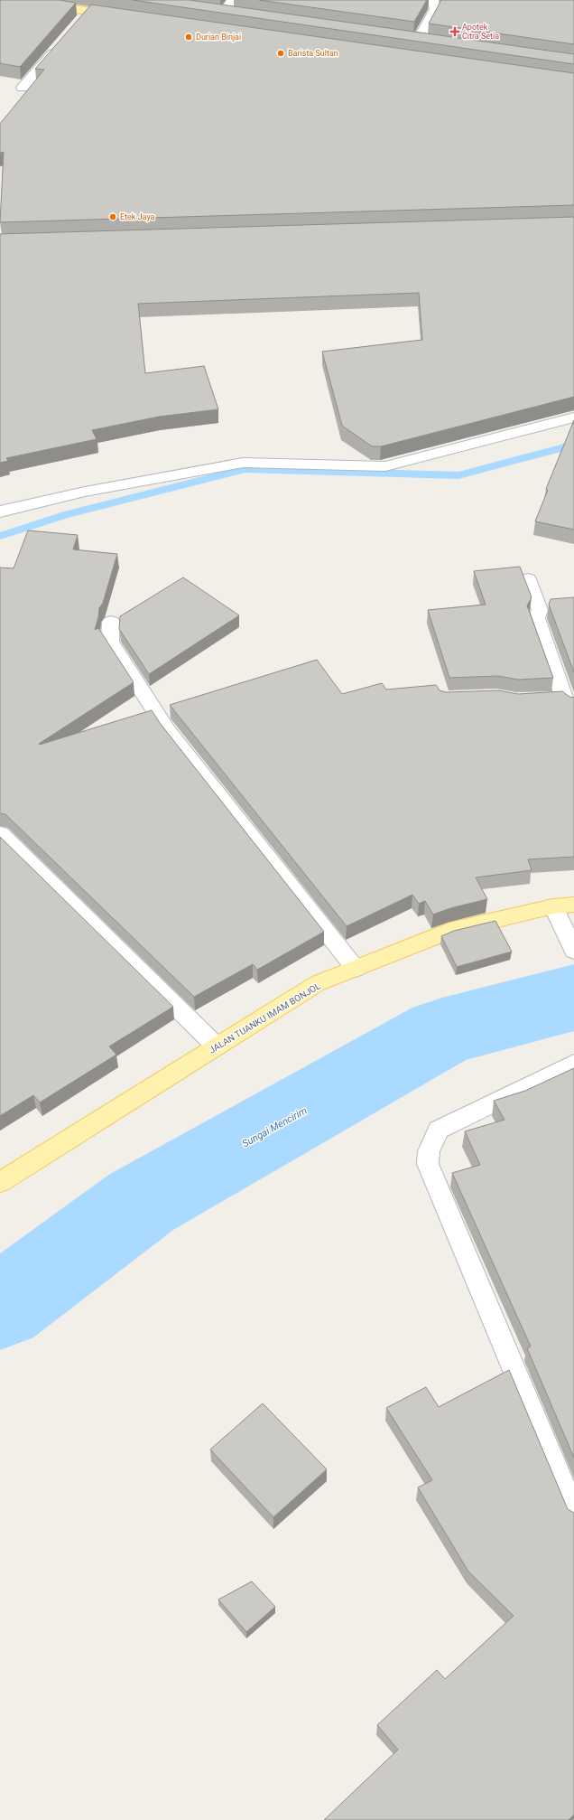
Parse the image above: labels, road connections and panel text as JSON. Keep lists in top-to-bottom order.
{
  "streets": {
    "main road": ["JALAN TUANKU IMAM BONJOL"]
  },
  "water": ["Sungai Mencirim"],
  "places": {
    "health": ["Apotek Citra Setia"],
    "other": ["Durian Binjai", "Barista Sultan", "Etek Jaya"]
  }
}
